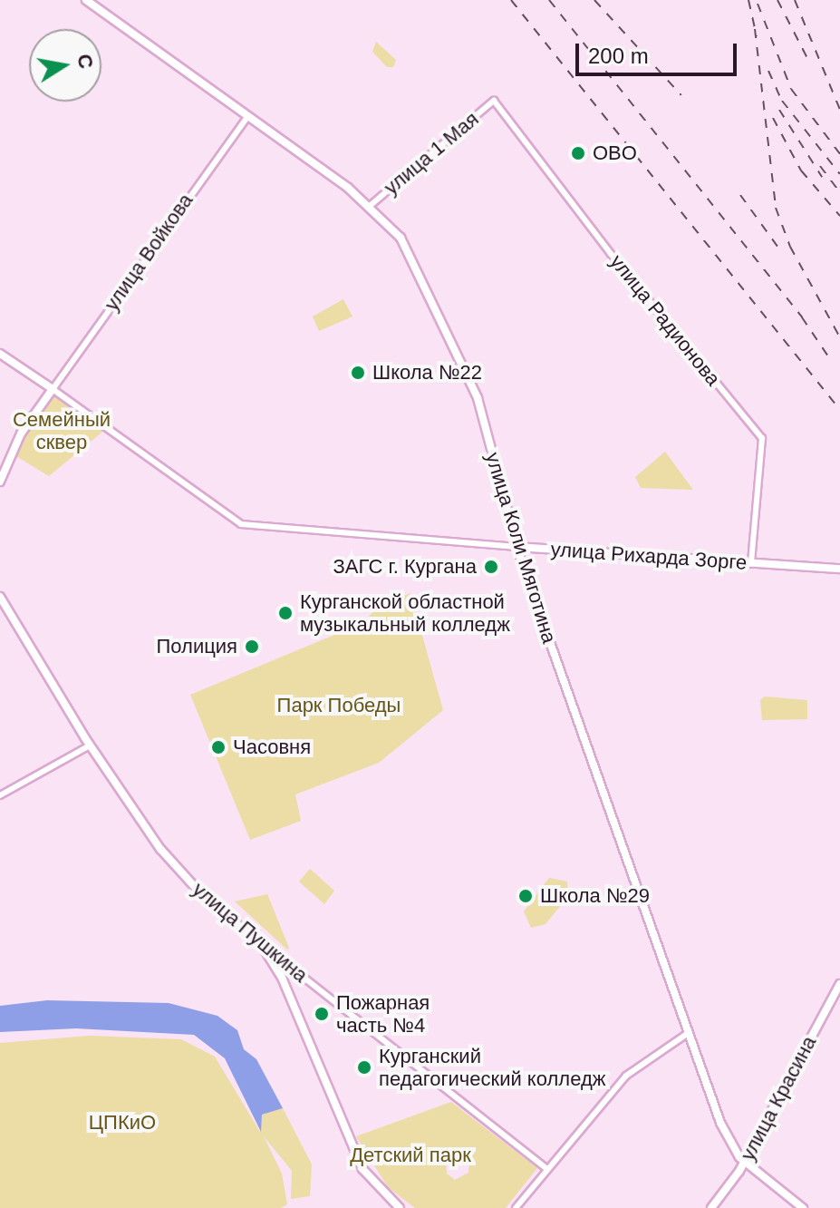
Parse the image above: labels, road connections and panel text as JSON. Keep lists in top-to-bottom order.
{
  "streets": {
    "main road": [
      "улица Коли Мяготина",
      "улица Рихарда Зорге",
      "улица Пушкина",
      "улица Красина"
    ],
    "street": ["улица 1 Мая", "улица Войкова", "улица Радионова"]
  },
  "crossings": [
    ["улица 1 Мая", "улица Радионова"],
    ["улица 1 Мая", "улица Коли Мяготина"],
    ["улица Войкова", "улица Коли Мяготина"],
    ["улица Войкова", "улица Рихарда Зорге"],
    ["улица Радионова", "улица Рихарда Зорге"],
    ["улица Коли Мяготина", "улица Рихарда Зорге"],
    ["улица Коли Мяготина", "улица Красина"]
  ],
  "parks": [
    "Семейный сквер",
    "Парк Победы",
    "ЦПКиО",
    "Детский парк"
  ],
  "places": [
    "OBO",
    "Школа №22",
    "ЗАГС г. Кургана",
    "Курганской областной музыкальный колледж",
    "Полиция",
    "Часовня",
    "Школа №29",
    "Пожарная часть №4",
    "Курганский педагогический колледж"
  ],
  "scale_bar": "200 m",
  "north": "right"
}
